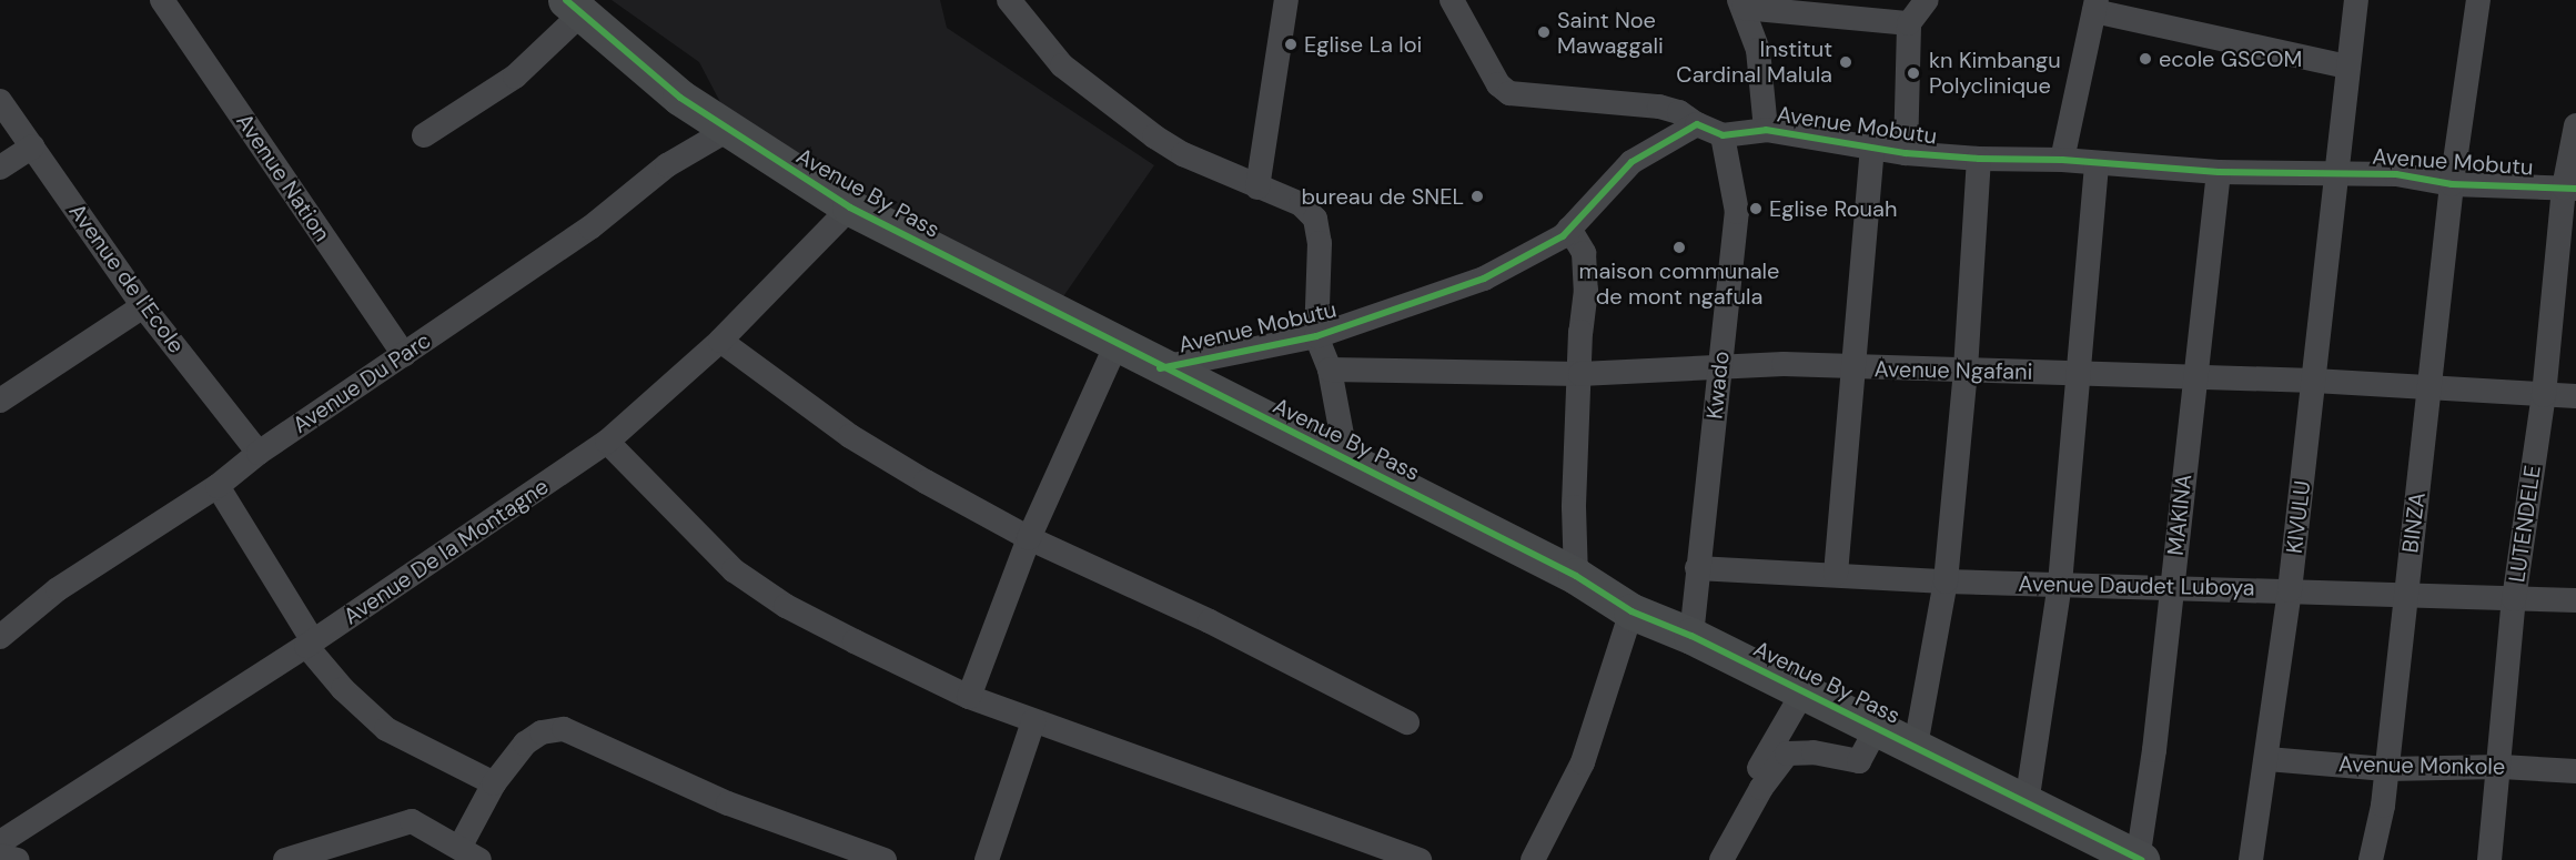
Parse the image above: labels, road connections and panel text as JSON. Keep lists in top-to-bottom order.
{
  "streets": {
    "highway": ["Avenue By Pass"],
    "street": [
      "Avenue Mobutu",
      "Avenue Nation",
      "Avenue de l'Ecole",
      "Avenue Ngafani",
      "Avenue Du Parc",
      "Kwado",
      "MAKINA",
      "KIVULU",
      "BINZA",
      "LUTENDELE",
      "Avenue De la Montagne",
      "Avenue Daudet Luboya",
      "Avenue Monkole"
    ]
  },
  "crossings": [
    ["Avenue Mobutu", "Avenue By Pass"],
    ["Avenue Mobutu", "Kwado"],
    ["Avenue Mobutu", "MAKINA"],
    ["Avenue Mobutu", "KIVULU"],
    ["Avenue Mobutu", "BINZA"],
    ["Avenue Mobutu", "LUTENDELE"],
    ["Avenue Nation", "Avenue Du Parc"],
    ["Avenue By Pass", "Avenue Du Parc"],
    ["Avenue By Pass", "Kwado"],
    ["Avenue By Pass", "MAKINA"],
    ["Avenue By Pass", "Avenue De la Montagne"],
    ["Avenue de l'Ecole", "Avenue Du Parc"],
    ["Avenue Ngafani", "Kwado"],
    ["Avenue Ngafani", "MAKINA"],
    ["Avenue Ngafani", "KIVULU"],
    ["Avenue Ngafani", "BINZA"],
    ["Avenue Ngafani", "LUTENDELE"],
    ["Kwado", "Avenue Daudet Luboya"],
    ["MAKINA", "Avenue Daudet Luboya"],
    ["KIVULU", "Avenue Daudet Luboya"],
    ["KIVULU", "Avenue Monkole"],
    ["BINZA", "Avenue Daudet Luboya"],
    ["BINZA", "Avenue Monkole"],
    ["LUTENDELE", "Avenue Daudet Luboya"],
    ["LUTENDELE", "Avenue Monkole"]
  ],
  "places": [
    "Saint Noe Mawaggali",
    "Eglise La loi",
    "ecole GSCOM",
    "Institut Cardinal Malula",
    "kn Kimbangu Polyclinique",
    "bureau de SNEL",
    "Eglise Rouah",
    "maison communale de mont ngafula"
  ]
}
